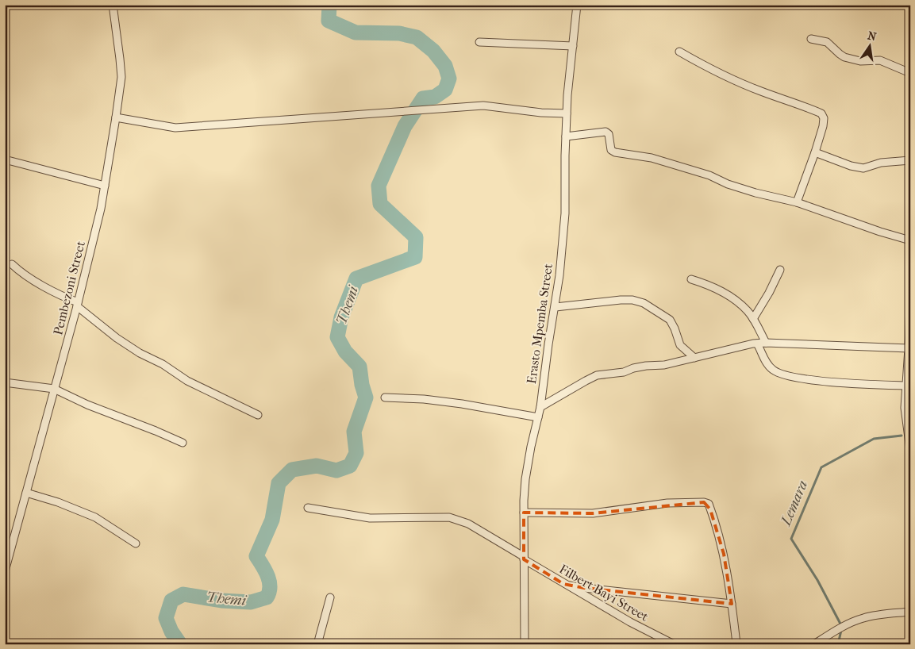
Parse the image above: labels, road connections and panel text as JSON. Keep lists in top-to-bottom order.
{
  "streets": {
    "street": ["Pembezoni Street", "Erasto Mpemba Street", "Filbert Bayi Street"]
  },
  "crossings": [
    ["Erasto Mpemba Street", "Filbert Bayi Street"]
  ],
  "water": ["Themi", "Lemara"],
  "north": "top"
}
